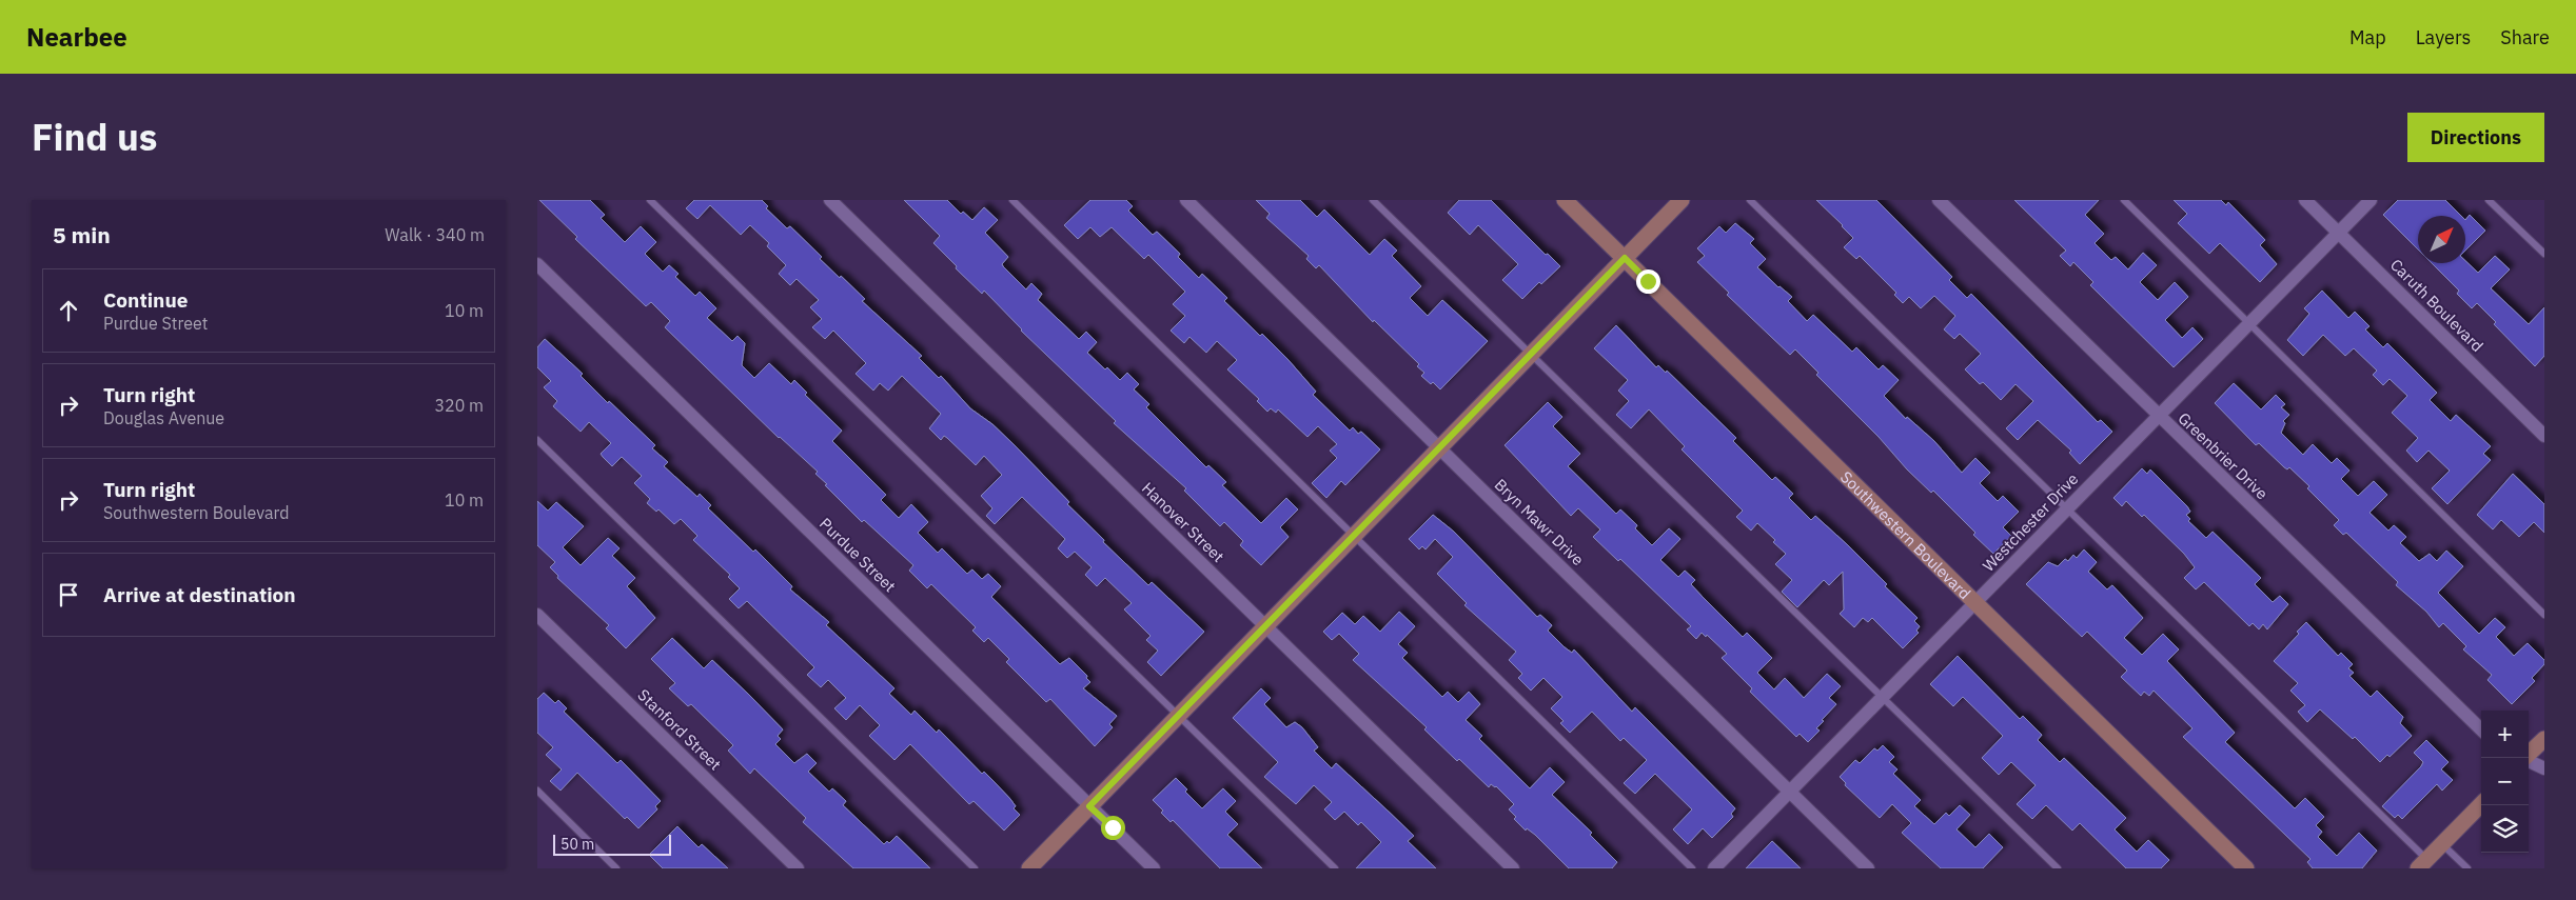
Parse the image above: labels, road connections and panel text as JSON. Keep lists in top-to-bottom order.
{
  "streets": {
    "street": [
      "Caruth Boulevard",
      "Greenbrier Drive",
      "Hanover Street",
      "Bryn Mawr Drive",
      "Westchester Drive",
      "Southwestern Boulevard",
      "Purdue Street",
      "Stanford Street"
    ]
  },
  "crossings": [
    ["Caruth Boulevard", "Westchester Drive"],
    ["Greenbrier Drive", "Westchester Drive"],
    ["Bryn Mawr Drive", "Westchester Drive"],
    ["Westchester Drive", "Southwestern Boulevard"]
  ],
  "scale_bar": "50 m",
  "north": "top right",
  "page": {
    "header": "Nearbee",
    "nav": ["Map", "Layers", "Share"],
    "title": "Find us",
    "buttons": "Directions",
    "heading": ["5 min", "Walk · 340 m"],
    "list": [
      ["Continue", "Purdue Street", "10 m"],
      ["Turn right", "Douglas Avenue", "320 m"],
      ["Turn right", "Southwestern Boulevard", "10 m"],
      "Arrive at destination"
    ],
    "map_buttons": ["+", "−"],
    "scale": "50 m"
  }
}
